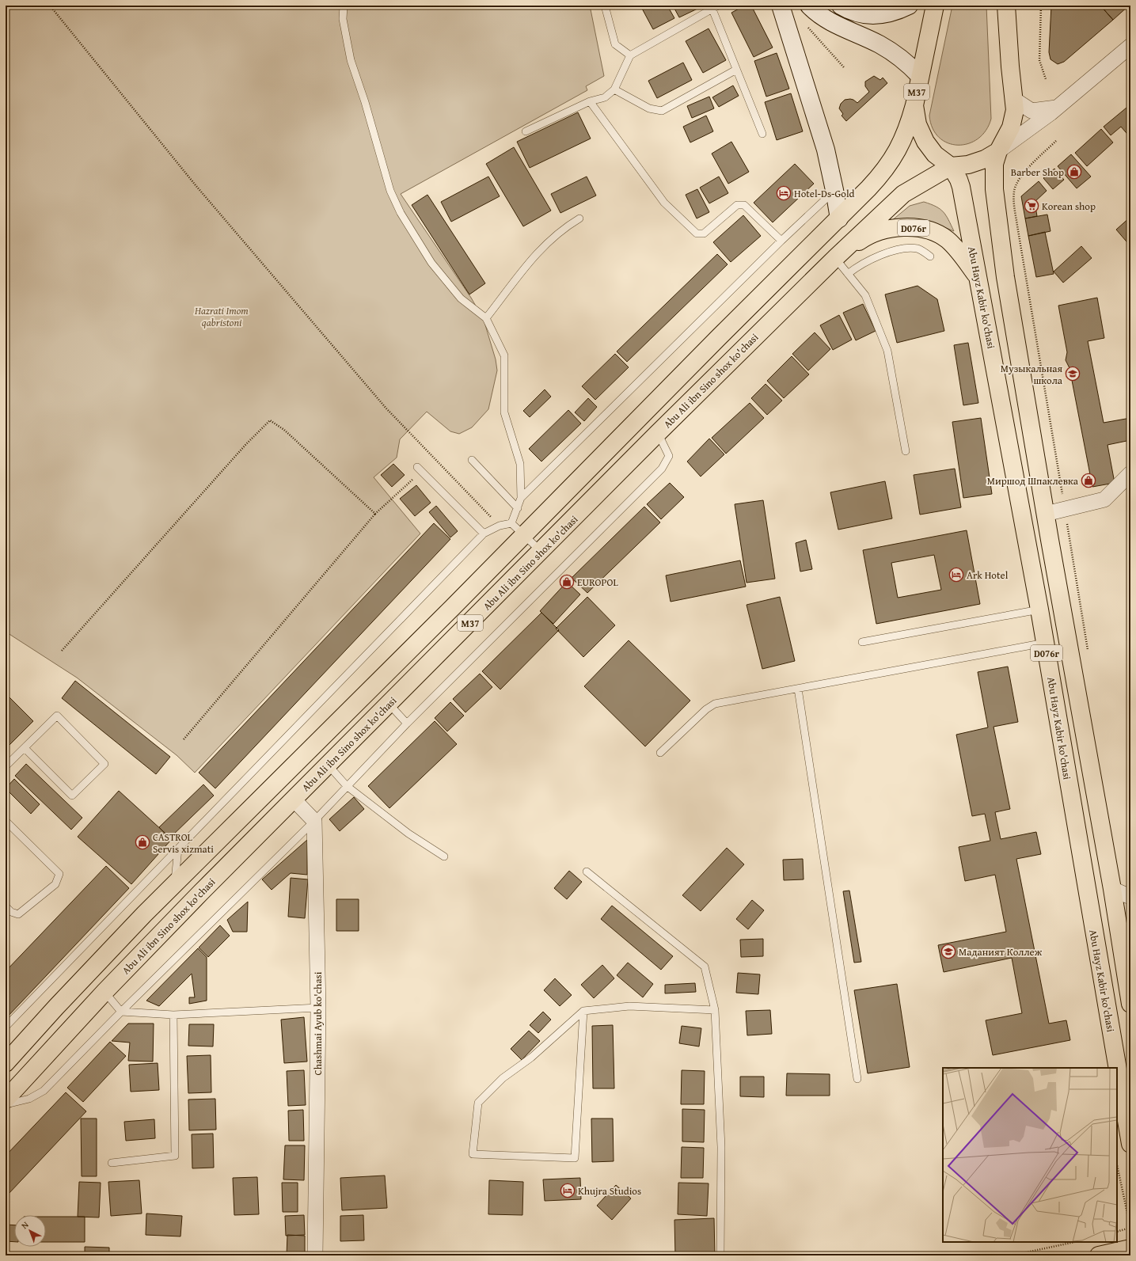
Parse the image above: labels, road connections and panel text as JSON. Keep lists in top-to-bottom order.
{
  "streets": {
    "main road": [
      "M37",
      "D076r",
      "Abu Hayz Kabir ko'chasi",
      "Abu Ali ibn Sino shox ko'chasi"
    ],
    "street": ["Chashmai Ayub ko'chasi"]
  },
  "crossings": [
    ["M37", "D076r"],
    ["M37", "Abu Hayz Kabir ko'chasi"],
    ["M37", "Abu Ali ibn Sino shox ko'chasi"],
    ["D076r", "Abu Hayz Kabir ko'chasi"],
    ["D076r", "Abu Ali ibn Sino shox ko'chasi"],
    ["Abu Hayz Kabir ko'chasi", "Abu Ali ibn Sino shox ko'chasi"]
  ],
  "parks": ["Hazrati Imom qabristoni"],
  "places": {
    "shop": [
      "Barber Shop",
      "Миршод Шпаклевка",
      "EUROPOL",
      "CASTROL Servis xizmati"
    ],
    "hotel": ["Hotel-Ds-Gold", "Ark Hotel", "Khujra Studios"],
    "supermarket": ["Korean shop"],
    "school or university": ["Музыкальная школа", "Маданият Коллеж"]
  },
  "north": "top left"
}
